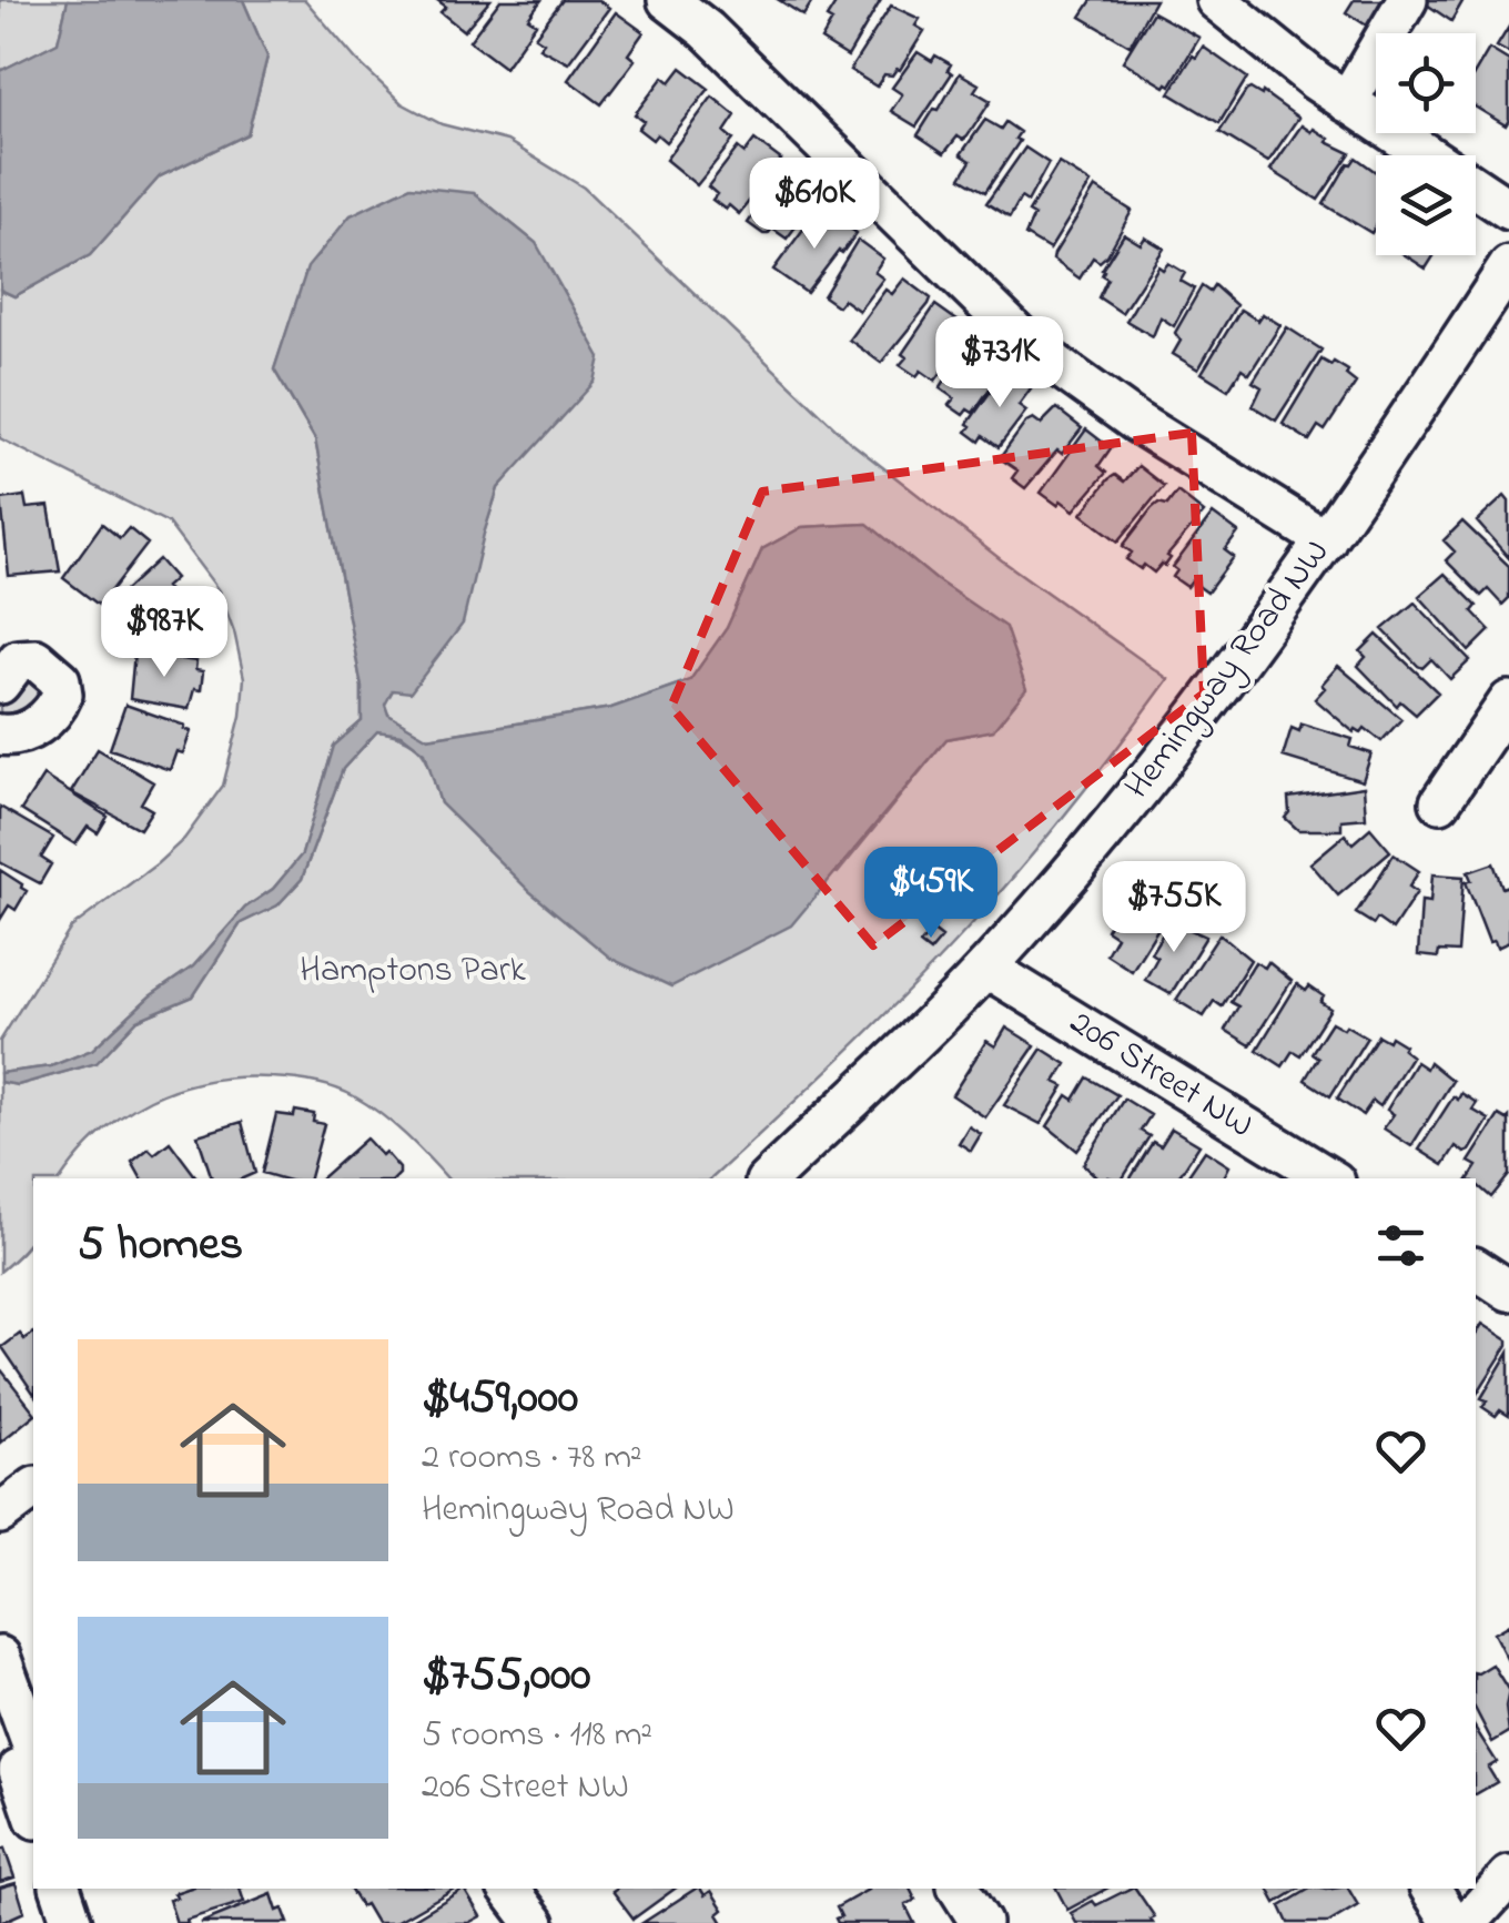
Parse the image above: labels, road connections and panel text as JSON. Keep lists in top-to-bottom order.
{
  "streets": {
    "street": ["Hemingway Road NW", "206 Street NW"]
  },
  "crossings": [
    ["Hemingway Road NW", "206 Street NW"]
  ],
  "parks": ["Hamptons Park"],
  "page": {
    "price": [
      "$610K",
      "$731K",
      "$987K",
      "$459K",
      "$755K"
    ],
    "heading": "5 homes",
    "list": [
      {
        "name": "$459,000",
        "note": "2 rooms · 78 m² · Hemingway Road NW"
      },
      {
        "name": "$755,000",
        "note": "5 rooms · 118 m² · 206 Street NW"
      }
    ]
  }
}
